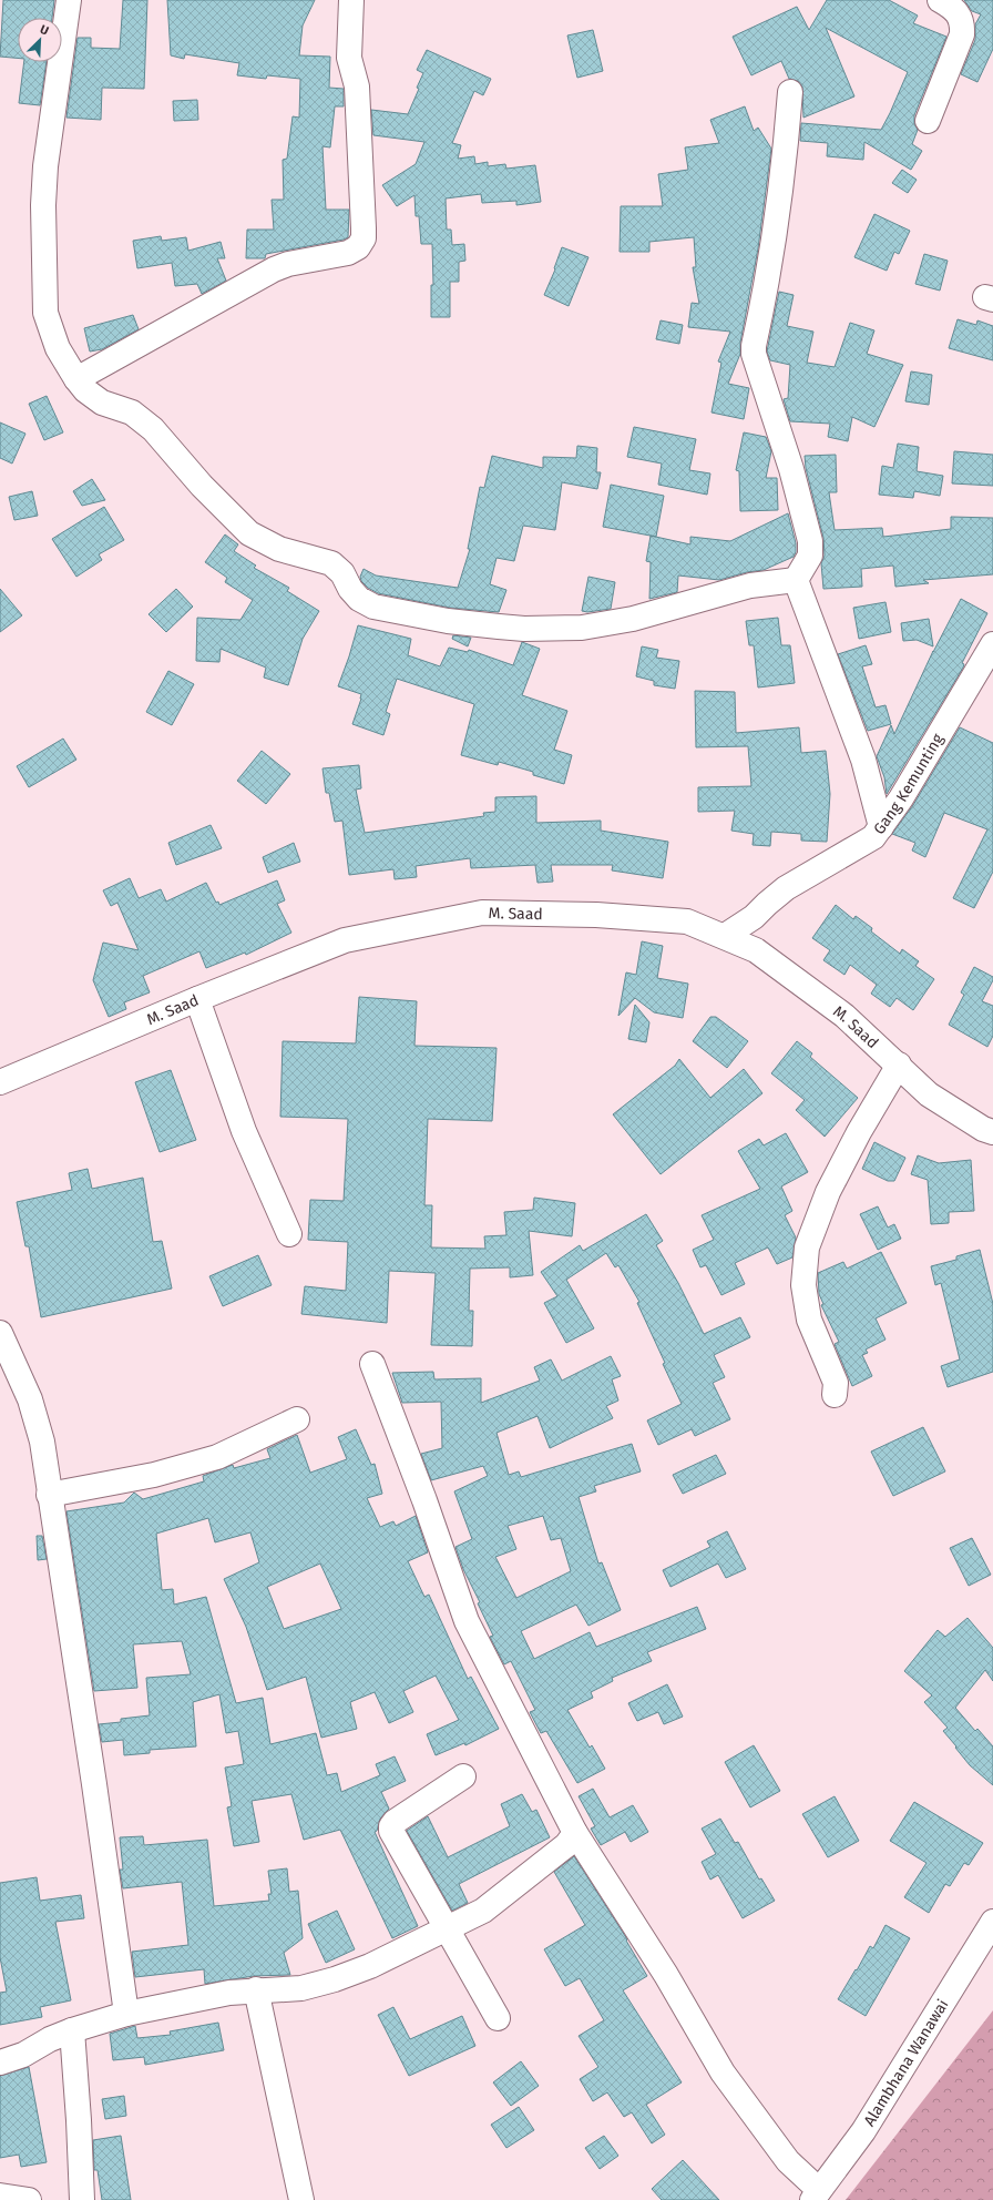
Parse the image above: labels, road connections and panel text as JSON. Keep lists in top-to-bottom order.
{
  "streets": {
    "street": ["Gang Kemunting", "M. Saad", "Alambhana Wanawai"]
  },
  "crossings": [
    ["Gang Kemunting", "M. Saad"]
  ],
  "north": "top right"
}
